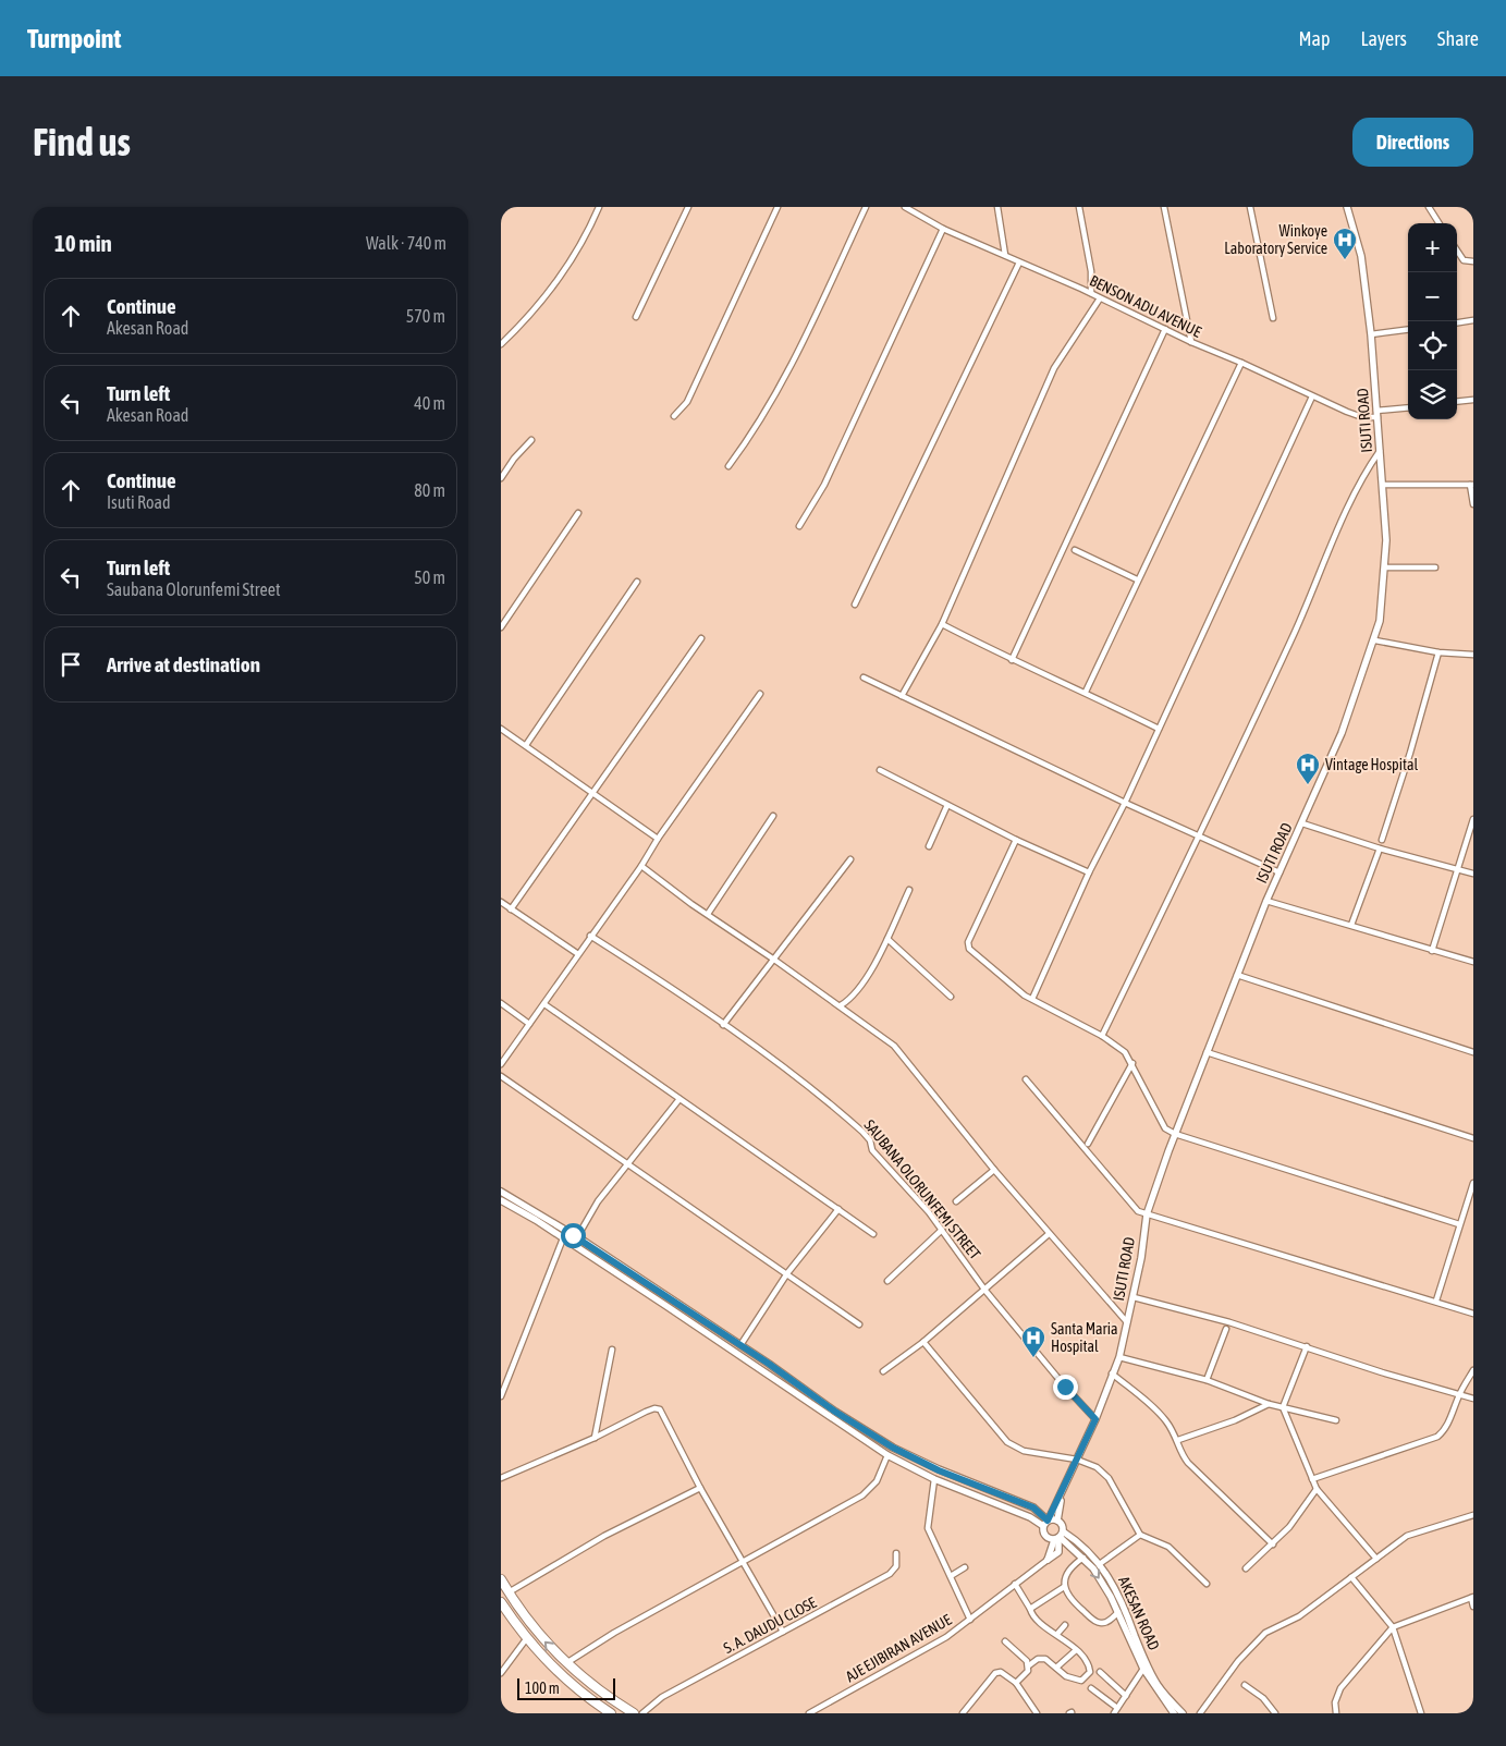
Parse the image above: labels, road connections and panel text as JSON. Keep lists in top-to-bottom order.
{
  "streets": {
    "street": [
      "BENSON ADU AVENUE",
      "ISUTI ROAD",
      "SAUBANA OLORUNFEMI STREET",
      "AKESAN ROAD",
      "S. A. DAUDU CLOSE",
      "AJE EJIBIRAN AVENUE"
    ]
  },
  "crossings": [
    ["BENSON ADU AVENUE", "ISUTI ROAD"],
    ["ISUTI ROAD", "SAUBANA OLORUNFEMI STREET"]
  ],
  "places": {
    "hospital": ["Winkoye Laboratory Service", "Vintage Hospital", "Santa Maria Hospital"]
  },
  "scale_bar": "100 m",
  "page": {
    "header": "Turnpoint",
    "nav": ["Map", "Layers", "Share"],
    "buttons": "Directions",
    "title": "Find us",
    "heading": ["10 min", "Walk · 740 m"],
    "map_buttons": ["+", "−"],
    "list": [
      ["Continue", "Akesan Road", "570 m"],
      ["Turn left", "Akesan Road", "40 m"],
      ["Continue", "Isuti Road", "80 m"],
      ["Turn left", "Saubana Olorunfemi Street", "50 m"],
      "Arrive at destination"
    ],
    "scale": "100 m"
  }
}
